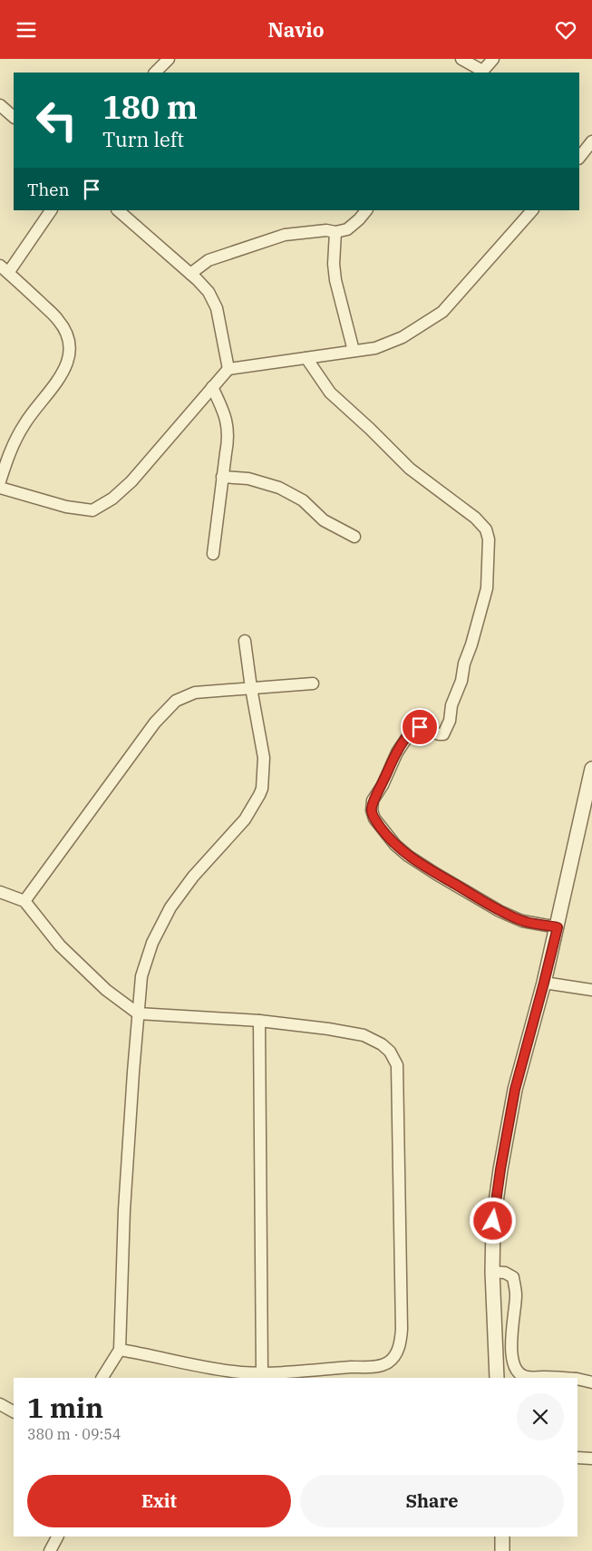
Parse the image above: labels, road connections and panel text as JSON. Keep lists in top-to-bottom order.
{
  "page": {
    "header": "Navio",
    "turn": ["180 m", "Turn left"],
    "then": "Then",
    "heading": ["1 min", "380 m · 09:54"],
    "buttons": ["Exit", "Share"]
  }
}
